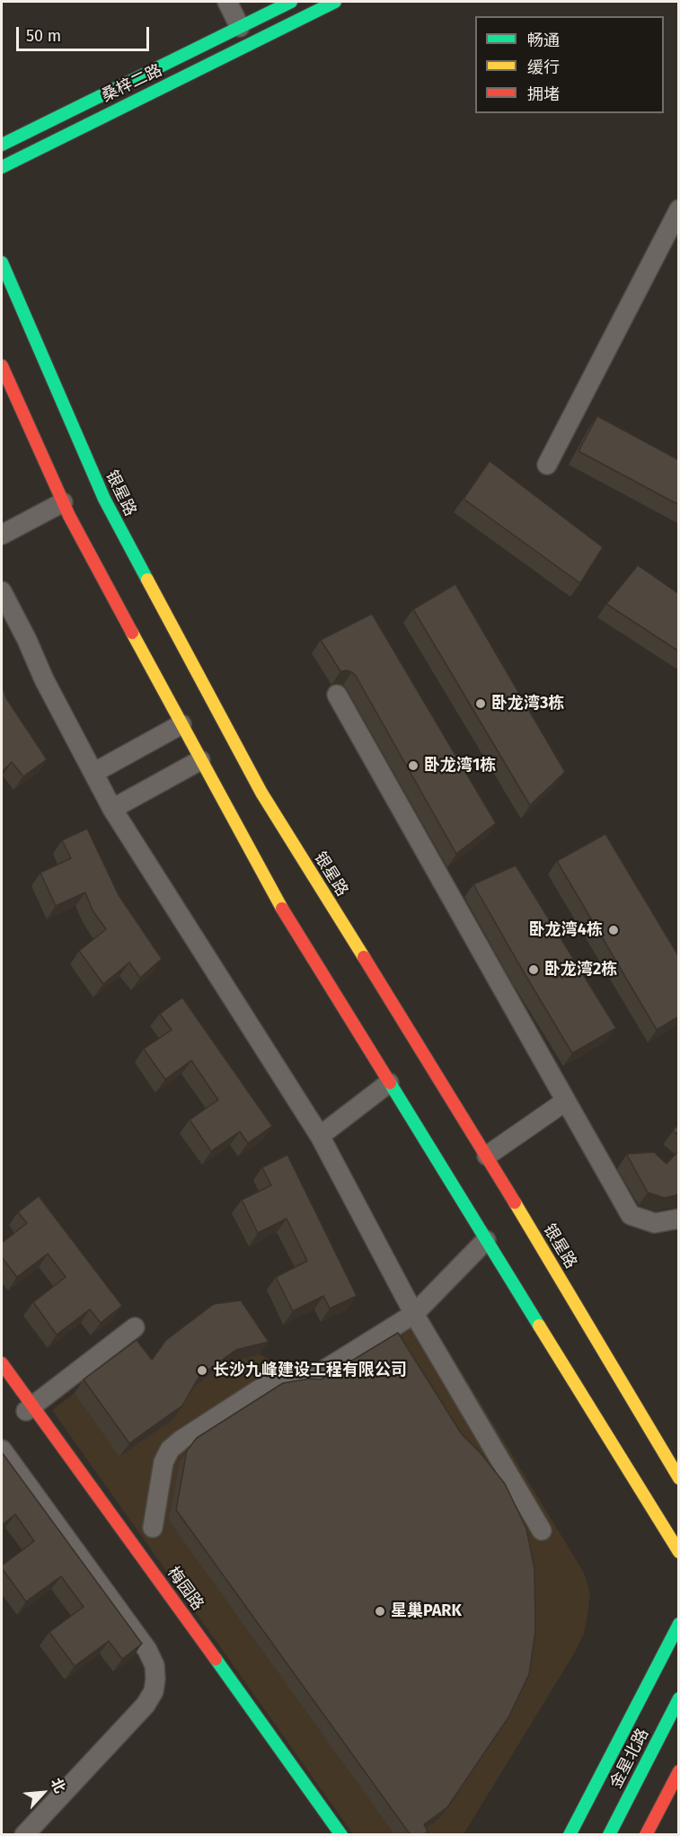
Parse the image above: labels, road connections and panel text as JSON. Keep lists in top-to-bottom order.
{
  "streets": {
    "main road": [
      "桑梓二路",
      "银星路",
      "梅园路",
      "金星北路"
    ]
  },
  "places": [
    "卧龙湾3栋",
    "卧龙湾1栋",
    "卧龙湾4栋",
    "卧龙湾2栋",
    "长沙九峰建设工程有限公司",
    "星巢PARK"
  ],
  "legend": ["畅通", "缓行", "拥堵"],
  "scale_bar": "50 m",
  "north": "top right"
}
